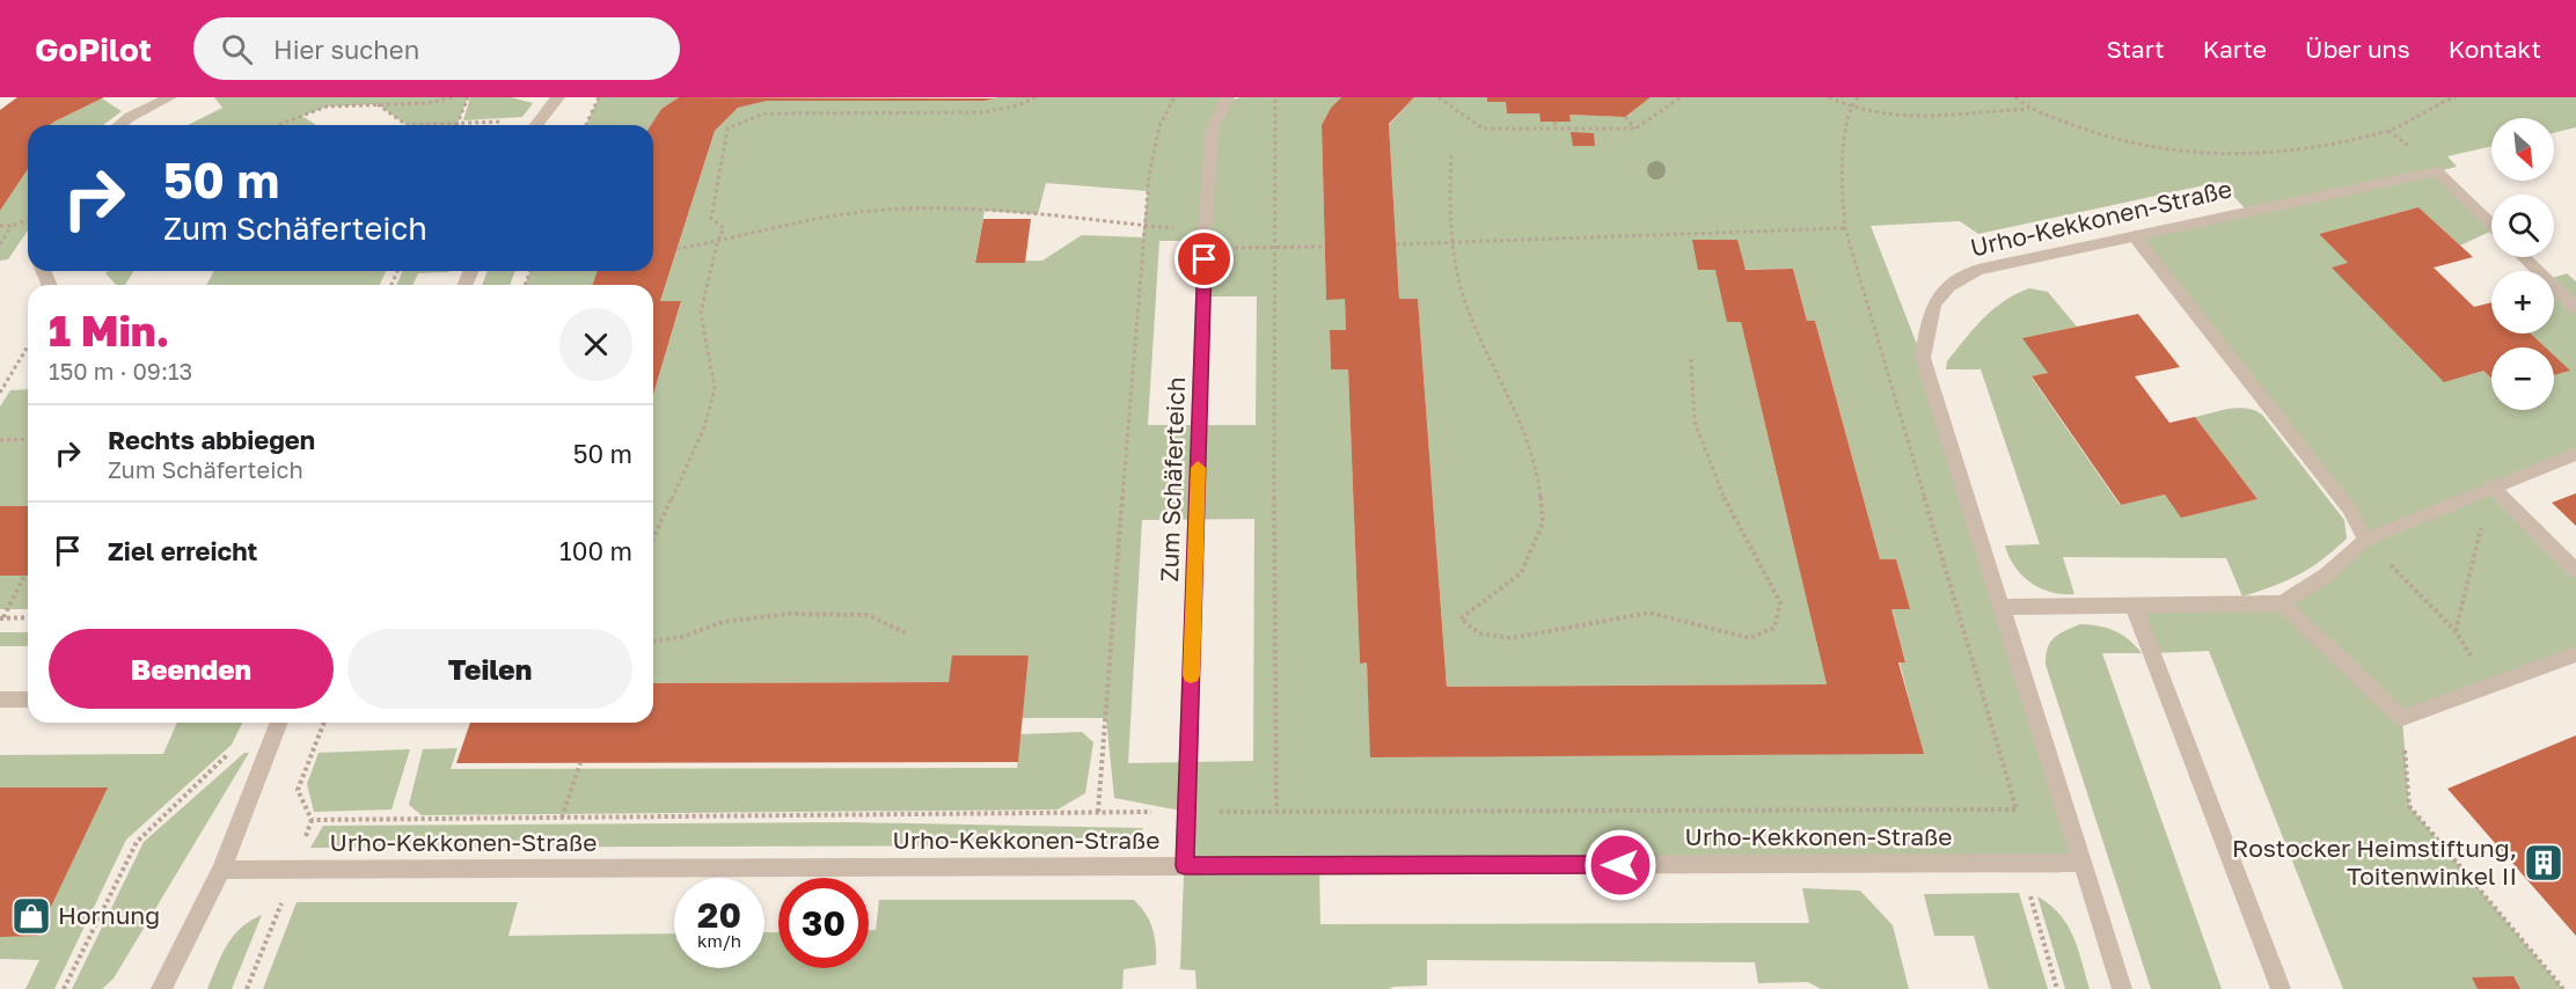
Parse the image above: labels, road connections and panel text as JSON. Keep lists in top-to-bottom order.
{
  "streets": {
    "street": ["Urho-Kekkonen-Straße", "Zum Schäferteich"]
  },
  "crossings": [
    ["Urho-Kekkonen-Straße", "Zum Schäferteich"]
  ],
  "places": {
    "building": ["Rostocker Heimstiftung, Toitenwinkel II"],
    "shop": ["Hornung"]
  },
  "north": "bottom right",
  "page": {
    "header": "GoPilot",
    "search": "Hier suchen",
    "nav": [
      "Start",
      "Karte",
      "Über uns",
      "Kontakt"
    ],
    "map_buttons": ["+", "−"],
    "turn": ["50 m", "Zum Schäferteich"],
    "heading": ["1 Min.", "150 m · 09:13"],
    "list": [
      {
        "name": "Rechts abbiegen",
        "note": "Zum Schäferteich",
        "value": "50 m"
      },
      {
        "name": "Ziel erreicht",
        "value": "100 m"
      }
    ],
    "buttons": ["Beenden", "Teilen"],
    "speed": "20 km/h",
    "limit": "30"
  }
}
